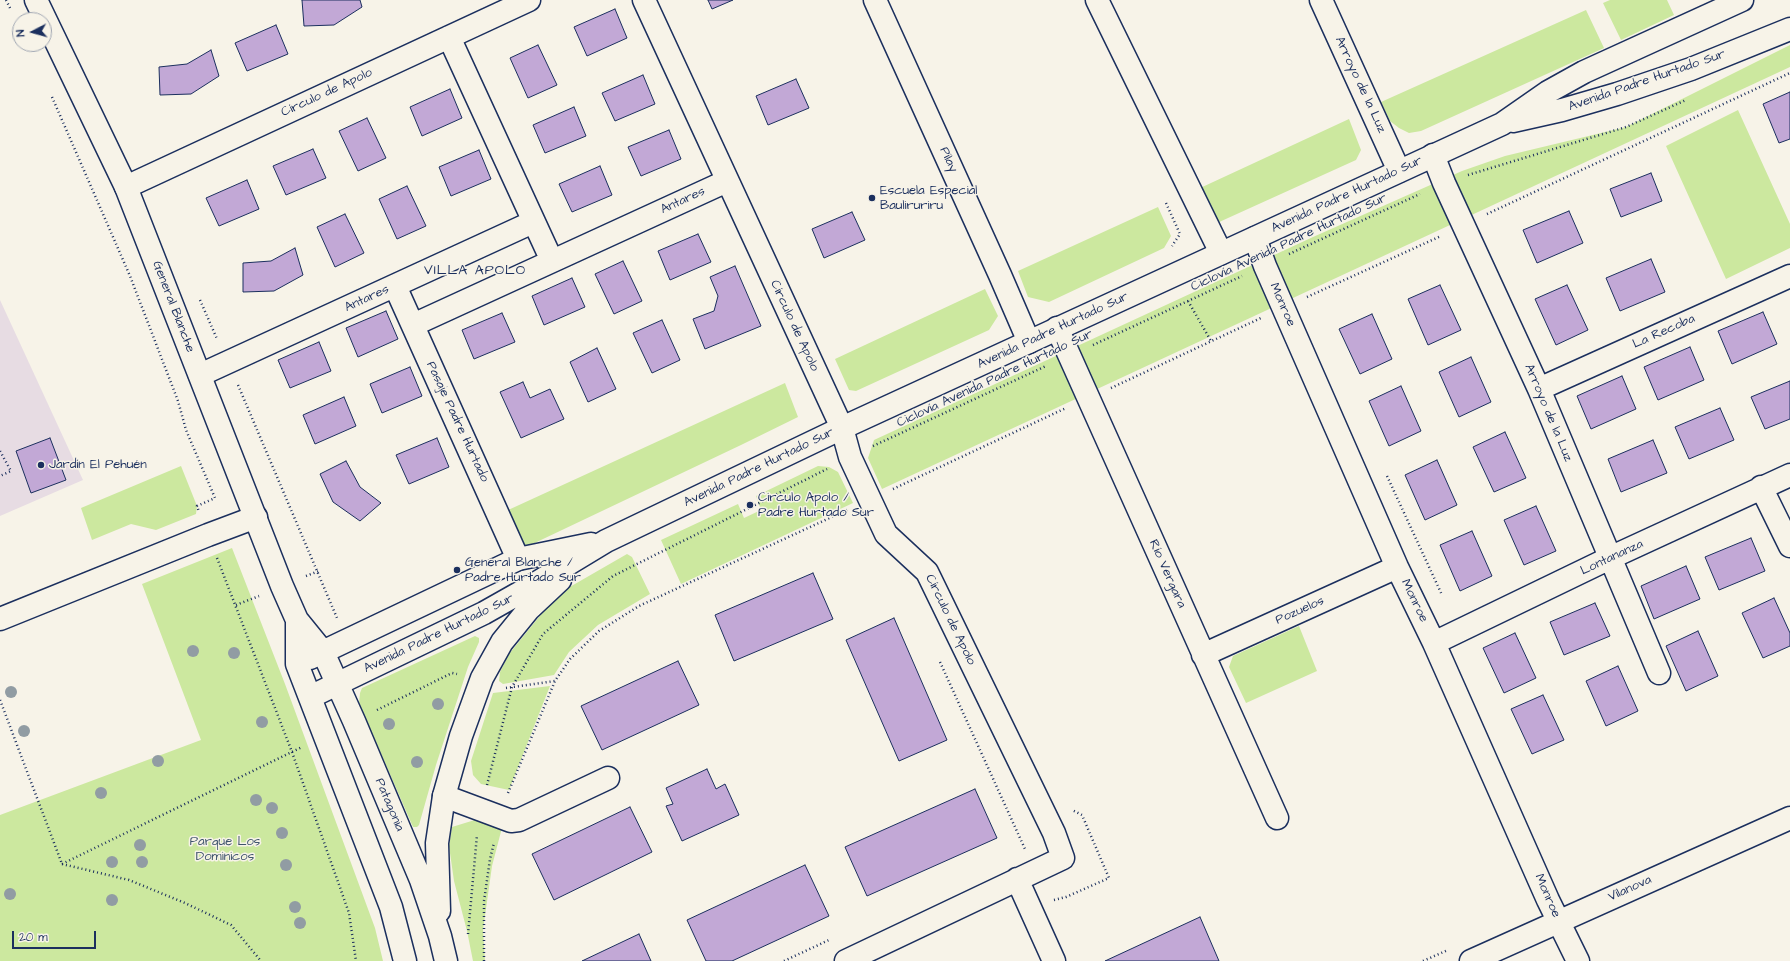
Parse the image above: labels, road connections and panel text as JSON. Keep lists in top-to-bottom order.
{
  "streets": {
    "street": [
      "Avenida Padre Hurtado Sur",
      "Arroyo de la Luz",
      "Círculo de Apolo",
      "Pilay",
      "Antares",
      "Monroe",
      "General Blanche",
      "La Recoba",
      "Pasaje Padre Hurtado",
      "Lontananza",
      "Río Vergara",
      "Pozuelos",
      "Patagonia",
      "Vilanova"
    ],
    "path": ["Ciclovía Avenida Padre Hurtado Sur"]
  },
  "crossings": [
    ["Avenida Padre Hurtado Sur", "Arroyo de la Luz"],
    ["Avenida Padre Hurtado Sur", "Círculo de Apolo"],
    ["Avenida Padre Hurtado Sur", "Pilay"],
    ["Avenida Padre Hurtado Sur", "Monroe"],
    ["Avenida Padre Hurtado Sur", "General Blanche"],
    ["Avenida Padre Hurtado Sur", "Pasaje Padre Hurtado"],
    ["Avenida Padre Hurtado Sur", "Río Vergara"],
    ["Avenida Padre Hurtado Sur", "Patagonia"],
    ["Arroyo de la Luz", "Ciclovía Avenida Padre Hurtado Sur"],
    ["Arroyo de la Luz", "La Recoba"],
    ["Arroyo de la Luz", "Lontananza"],
    ["Círculo de Apolo", "Antares"],
    ["Círculo de Apolo", "Ciclovía Avenida Padre Hurtado Sur"],
    ["Círculo de Apolo", "General Blanche"],
    ["Antares", "General Blanche"],
    ["Antares", "Pasaje Padre Hurtado"],
    ["Ciclovía Avenida Padre Hurtado Sur", "Monroe"],
    ["Ciclovía Avenida Padre Hurtado Sur", "Río Vergara"],
    ["Monroe", "Lontananza"],
    ["Monroe", "Pozuelos"],
    ["Monroe", "Vilanova"],
    ["General Blanche", "Patagonia"],
    ["Río Vergara", "Pozuelos"]
  ],
  "districts": ["VILLA APOLO"],
  "parks": ["Parque Los Dominicos"],
  "places": [
    "Escuela Especial Bauliruriru",
    "Jardín El Pehuén",
    "Circulo Apolo / Padre Hurtado Sur",
    "General Blanche / Padre Hurtado Sur"
  ],
  "scale_bar": "20 m",
  "north": "left"
}
